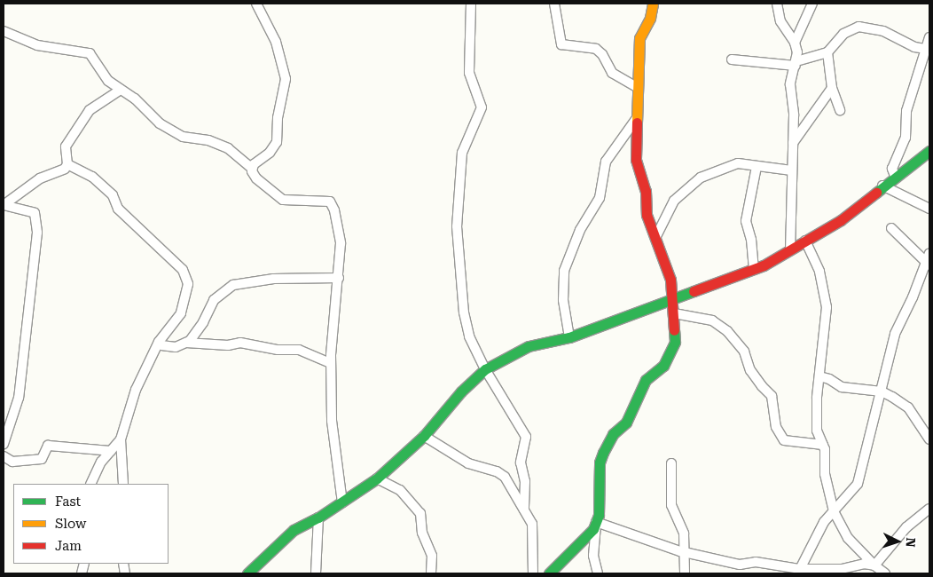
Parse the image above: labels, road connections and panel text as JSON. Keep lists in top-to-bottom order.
{
  "legend": ["Fast", "Slow", "Jam"],
  "north": "right"
}
